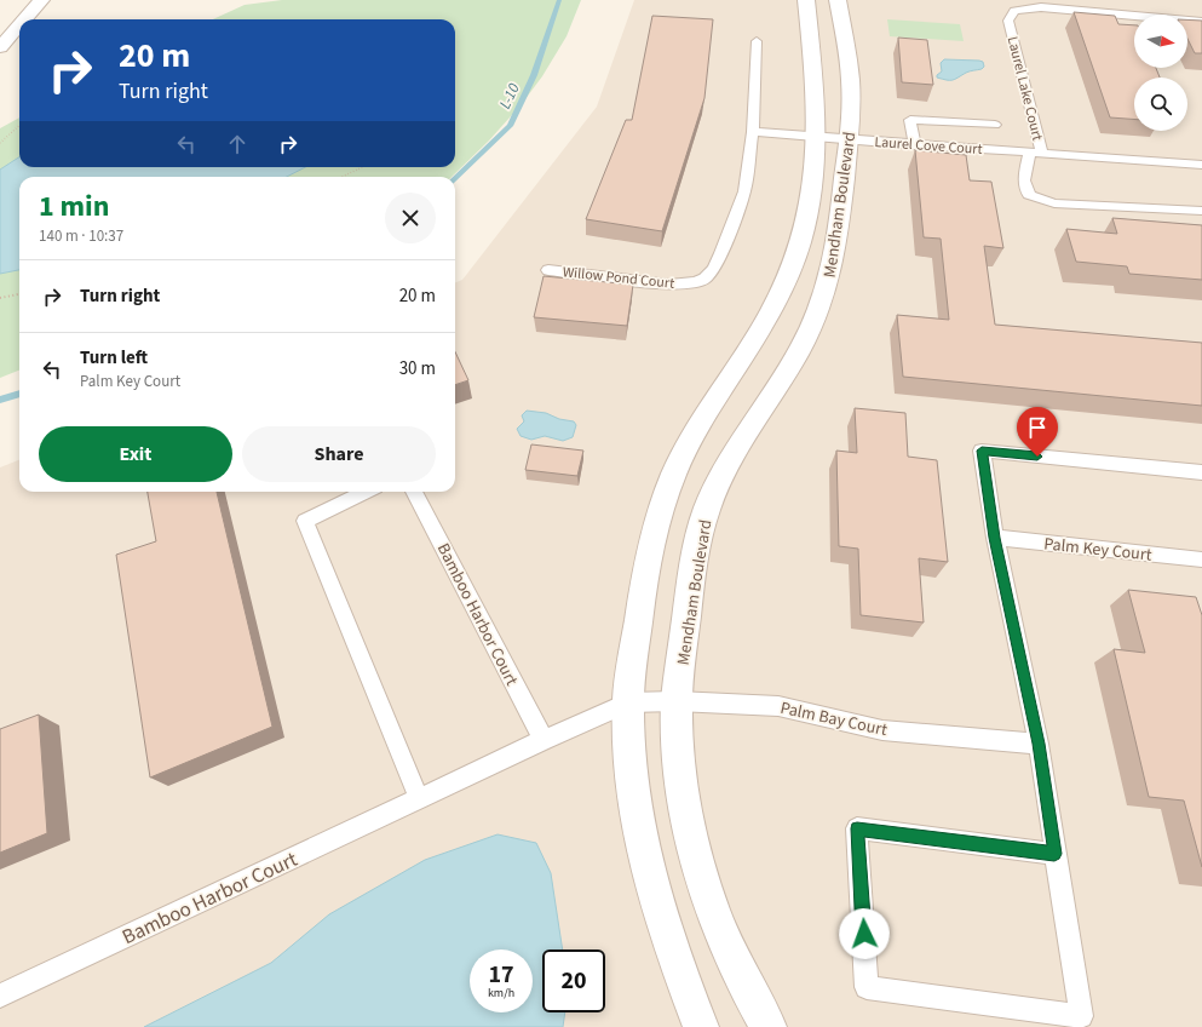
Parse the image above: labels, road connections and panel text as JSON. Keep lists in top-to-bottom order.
{
  "streets": {
    "street": ["Mendham Boulevard"],
    "lane": [
      "Laurel Lake Court",
      "Laurel Cove Court",
      "Willow Pond Court",
      "Palm Key Court",
      "Bamboo Harbor Court",
      "Palm Bay Court"
    ]
  },
  "crossings": [
    ["Laurel Lake Court", "Laurel Cove Court"],
    ["Laurel Cove Court", "Mendham Boulevard"],
    ["Mendham Boulevard", "Bamboo Harbor Court"],
    ["Mendham Boulevard", "Palm Bay Court"],
    ["Bamboo Harbor Court", "Palm Bay Court"]
  ],
  "water": ["L-10"],
  "north": "right",
  "page": {
    "turn": ["20 m", "Turn right"],
    "heading": ["1 min", "140 m · 10:37"],
    "list": [
      {
        "name": "Turn right",
        "value": "20 m"
      },
      {
        "name": "Turn left",
        "note": "Palm Key Court",
        "value": "30 m"
      }
    ],
    "buttons": ["Exit", "Share"],
    "speed": "17 km/h",
    "limit": "20"
  }
}
